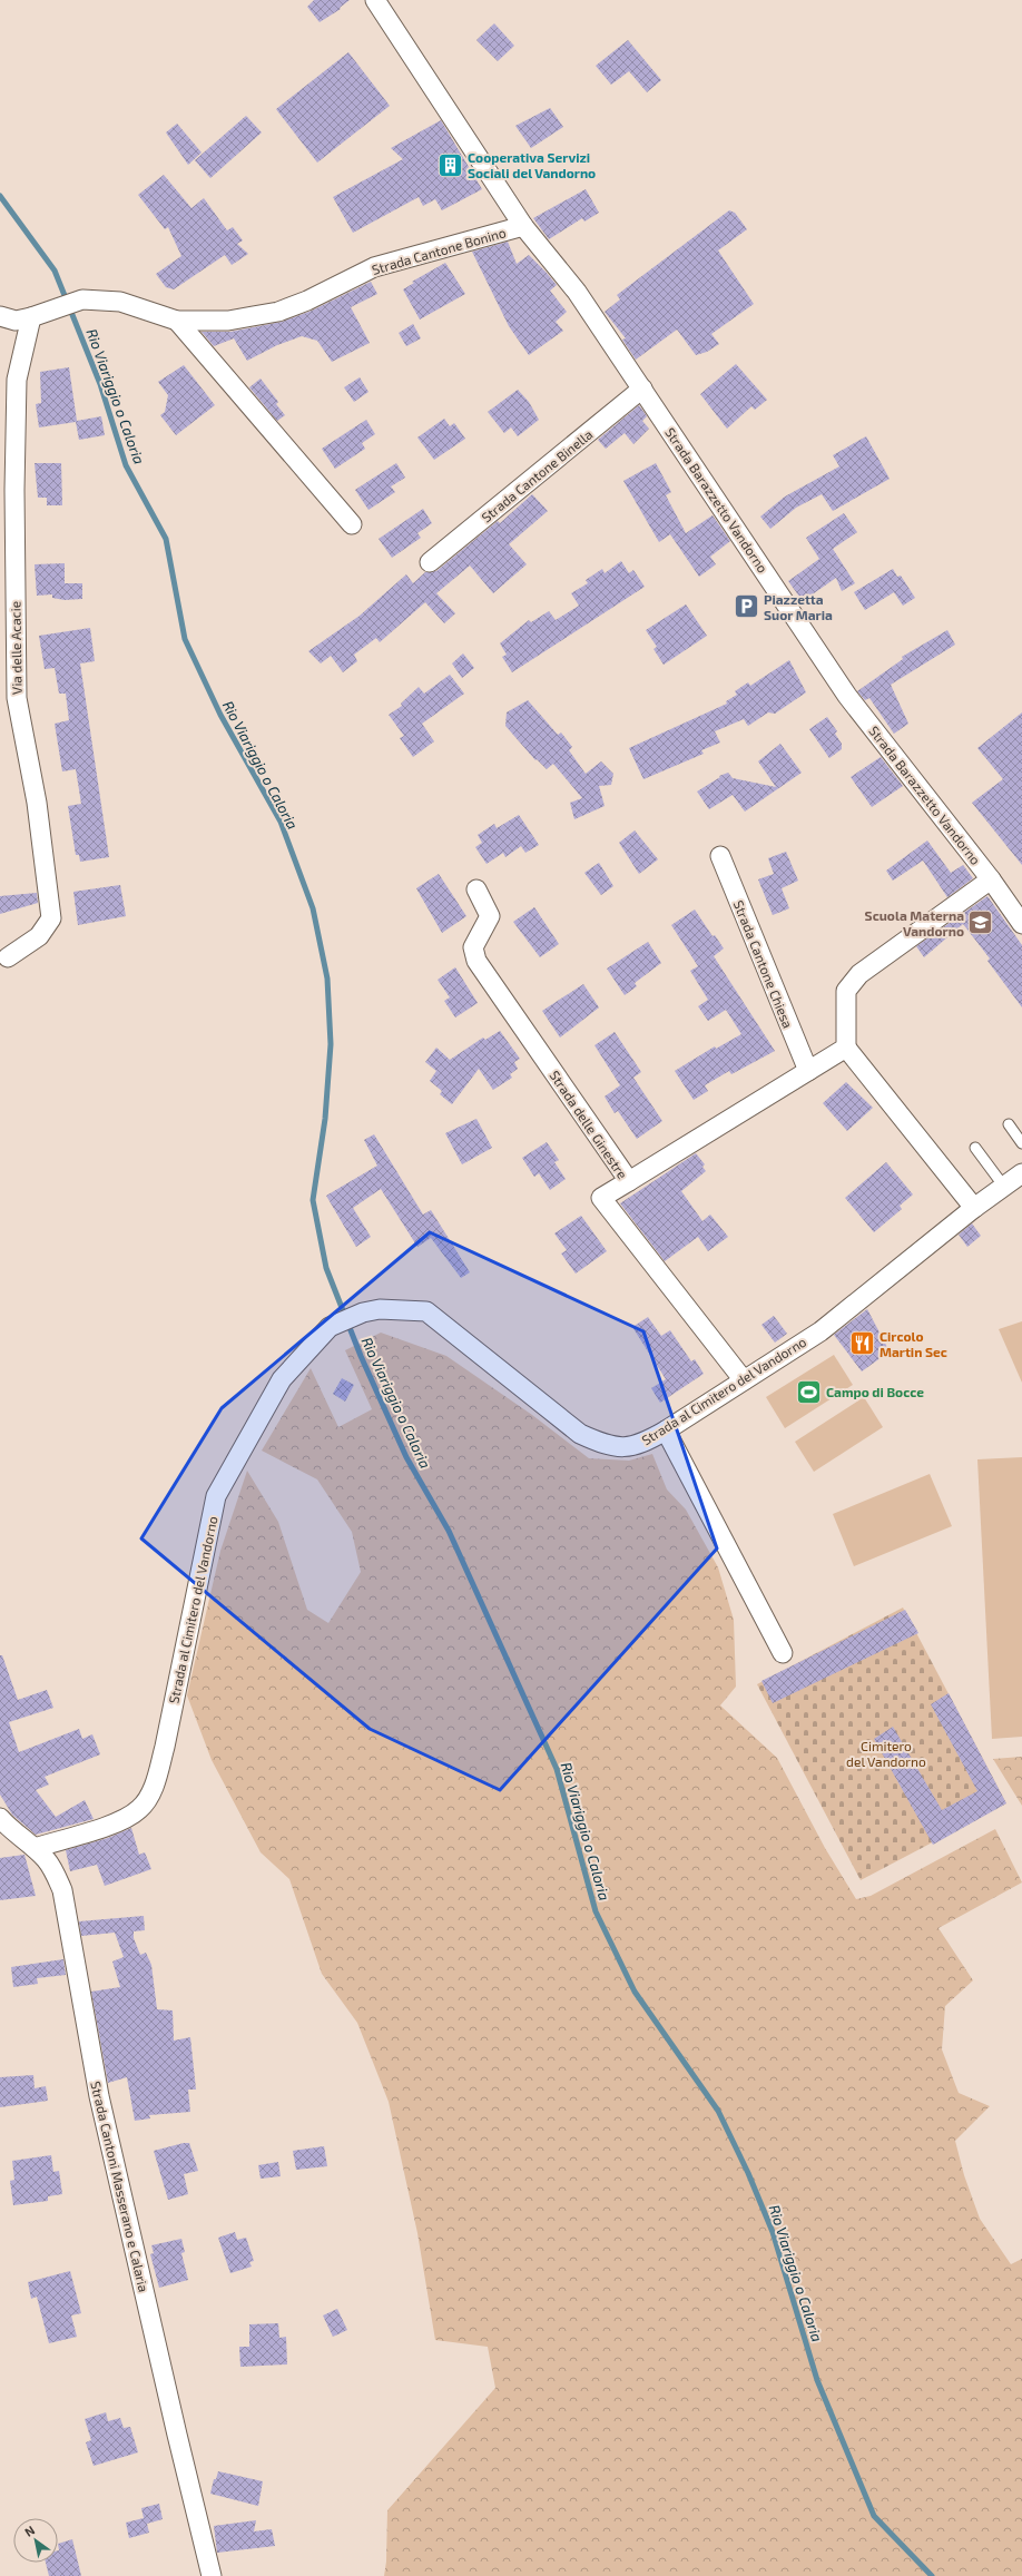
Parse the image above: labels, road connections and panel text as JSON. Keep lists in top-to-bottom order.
{
  "streets": {
    "street": [
      "Strada Cantone Bonino",
      "Strada Cantone Binella",
      "Strada Barazzetto Vandorno",
      "Via delle Acacie",
      "Strada Cantone Chiesa",
      "Strada delle Ginestre",
      "Strada al Cimitero del Vandorno",
      "Strada Cantoni Masserano e Calaria"
    ]
  },
  "crossings": [
    ["Strada Cantone Bonino", "Strada Barazzetto Vandorno"],
    ["Strada Cantone Bonino", "Via delle Acacie"],
    ["Strada Cantone Binella", "Strada Barazzetto Vandorno"],
    ["Strada delle Ginestre", "Strada al Cimitero del Vandorno"],
    ["Strada al Cimitero del Vandorno", "Strada Cantoni Masserano e Calaria"]
  ],
  "water": ["Rio Viariggio o Caloria"],
  "parks": ["Cimitero del Vandorno"],
  "places": {
    "building": ["Cooperativa Servizi Sociali del Vandorno"],
    "parking": ["Piazzetta Suor Maria"],
    "school or university": ["Scuola Materna Vandorno"],
    "restaurant": ["Circolo Martin Sec"],
    "sports": ["Campo di Bocce"]
  },
  "north": "top left"
}
